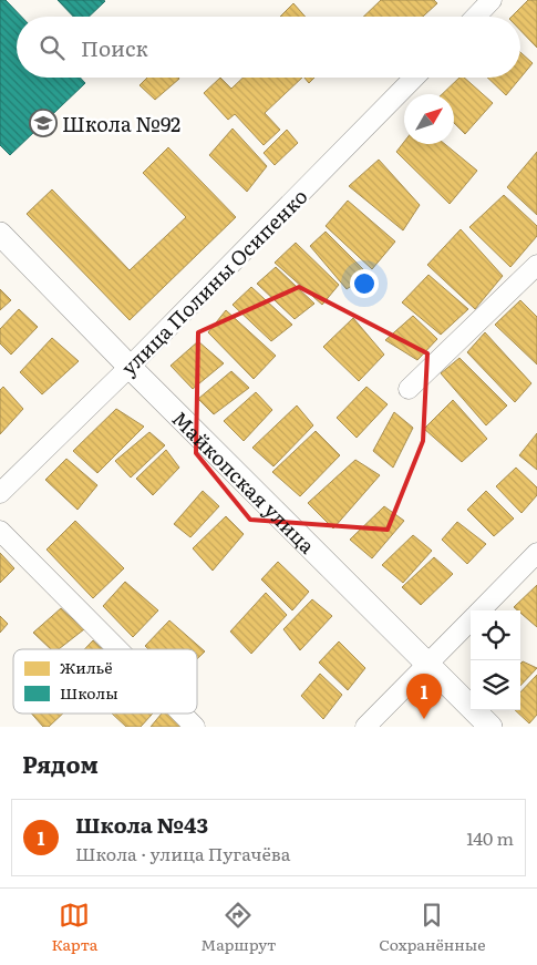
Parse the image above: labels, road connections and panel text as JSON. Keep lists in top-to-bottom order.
{
  "streets": {
    "street": ["улица Полины Осипенко", "Майкопская улица"]
  },
  "crossings": [
    ["улица Полины Осипенко", "Майкопская улица"]
  ],
  "places": {
    "school or university": ["Школа №92"]
  },
  "legend": ["Жильё", "Школы"],
  "north": "top right",
  "page": {
    "search": "Поиск",
    "pins": "1",
    "heading": "Рядом",
    "list": [
      {
        "mark": "1",
        "name": "Школа №43",
        "note": "Школа · улица Пугачёва",
        "value": "140 m"
      }
    ],
    "nav": ["Карта", "Маршрут", "Сохранённые"]
  }
}
